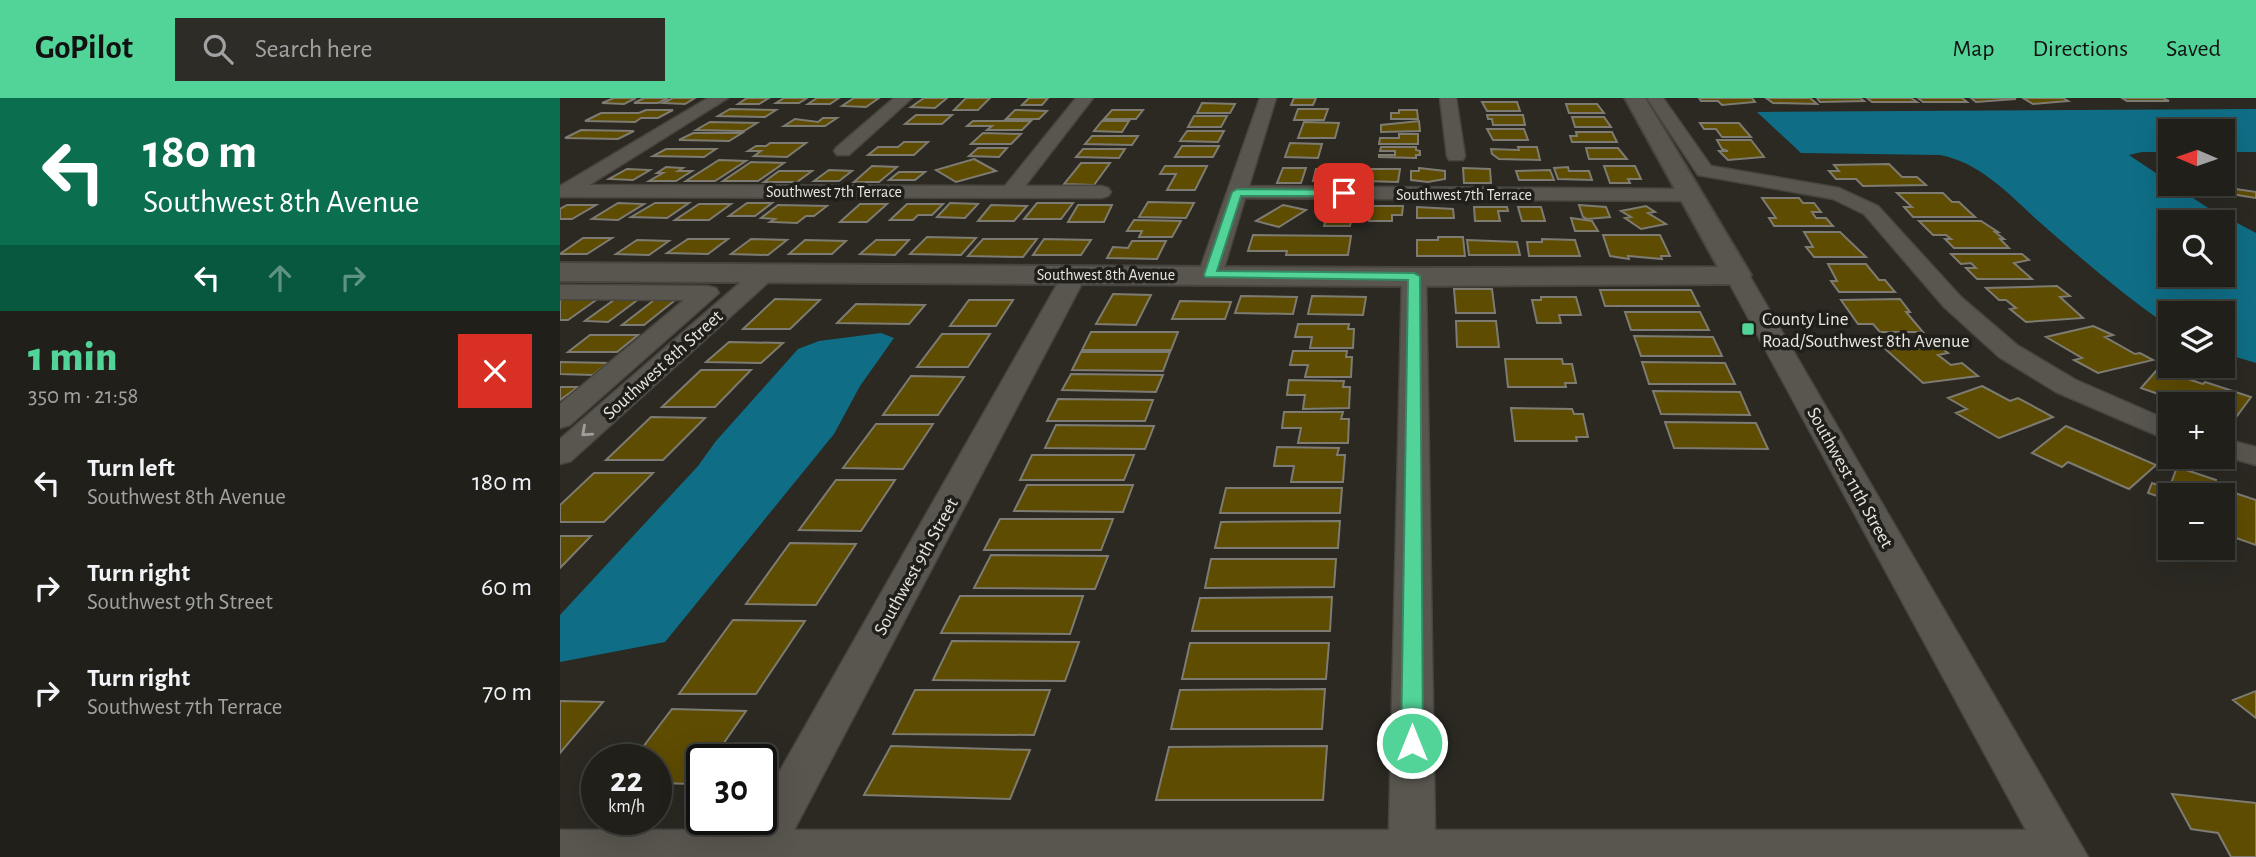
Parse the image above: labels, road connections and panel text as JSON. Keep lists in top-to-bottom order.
{
  "streets": {
    "street": [
      "Southwest 7th Terrace",
      "Southwest 8th Avenue",
      "Southwest 8th Street",
      "Southwest 11th Street",
      "Southwest 9th Street"
    ]
  },
  "crossings": [
    ["Southwest 7th Terrace", "Southwest 11th Street"],
    ["Southwest 8th Avenue", "Southwest 8th Street"],
    ["Southwest 8th Avenue", "Southwest 11th Street"],
    ["Southwest 8th Avenue", "Southwest 9th Street"]
  ],
  "places": {
    "transit": ["County Line Road/Southwest 8th Avenue"]
  },
  "north": "left",
  "page": {
    "header": "GoPilot",
    "search": "Search here",
    "nav": ["Map", "Directions", "Saved"],
    "turn": ["180 m", "Southwest 8th Avenue"],
    "map_buttons": ["+", "−"],
    "heading": ["1 min", "350 m · 21:58"],
    "list": [
      {
        "name": "Turn left",
        "note": "Southwest 8th Avenue",
        "value": "180 m"
      },
      {
        "name": "Turn right",
        "note": "Southwest 9th Street",
        "value": "60 m"
      },
      {
        "name": "Turn right",
        "note": "Southwest 7th Terrace",
        "value": "70 m"
      }
    ],
    "speed": "22 km/h",
    "limit": "30"
  }
}
